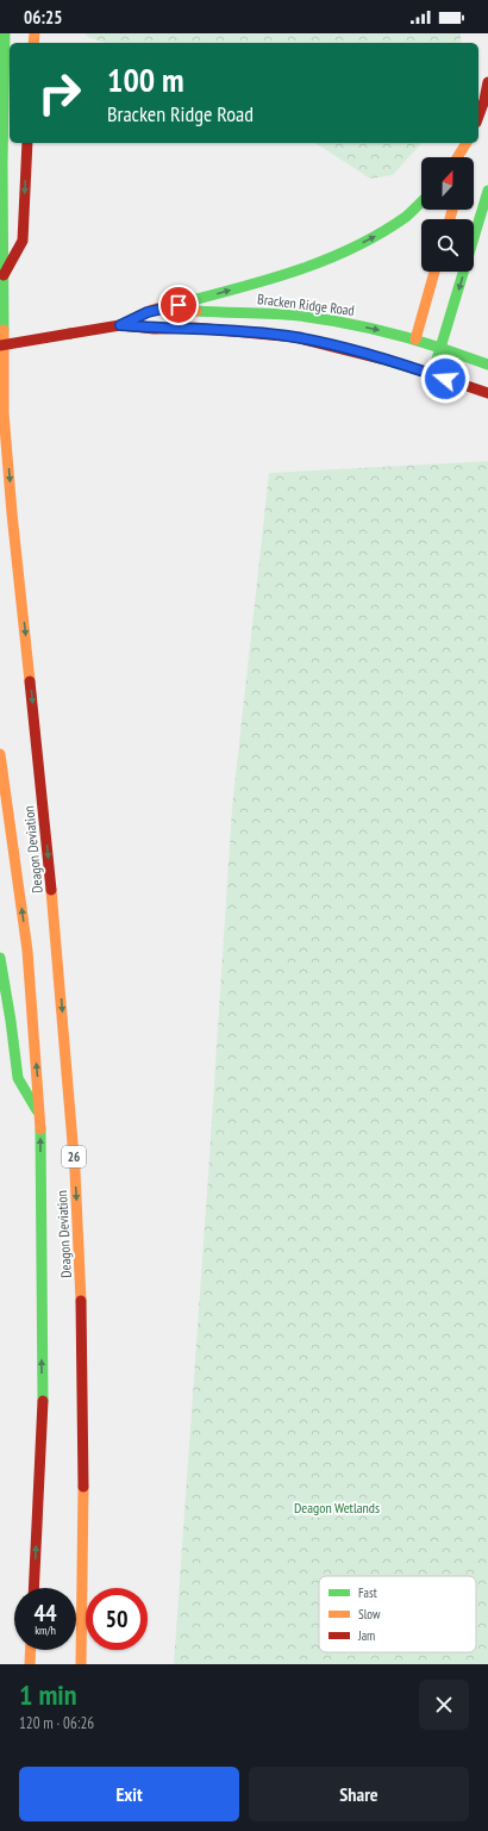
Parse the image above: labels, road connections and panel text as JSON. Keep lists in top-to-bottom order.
{
  "streets": {
    "main road": ["Bracken Ridge Road", "Deagon Deviation", "26"]
  },
  "parks": ["Deagon Wetlands"],
  "legend": ["Fast", "Slow", "Jam"],
  "north": "top",
  "page": {
    "status": "06:25",
    "turn": ["100 m", "Bracken Ridge Road"],
    "speed": "44 km/h",
    "limit": "50",
    "heading": ["1 min", "120 m · 06:26"],
    "buttons": ["Exit", "Share"]
  }
}
